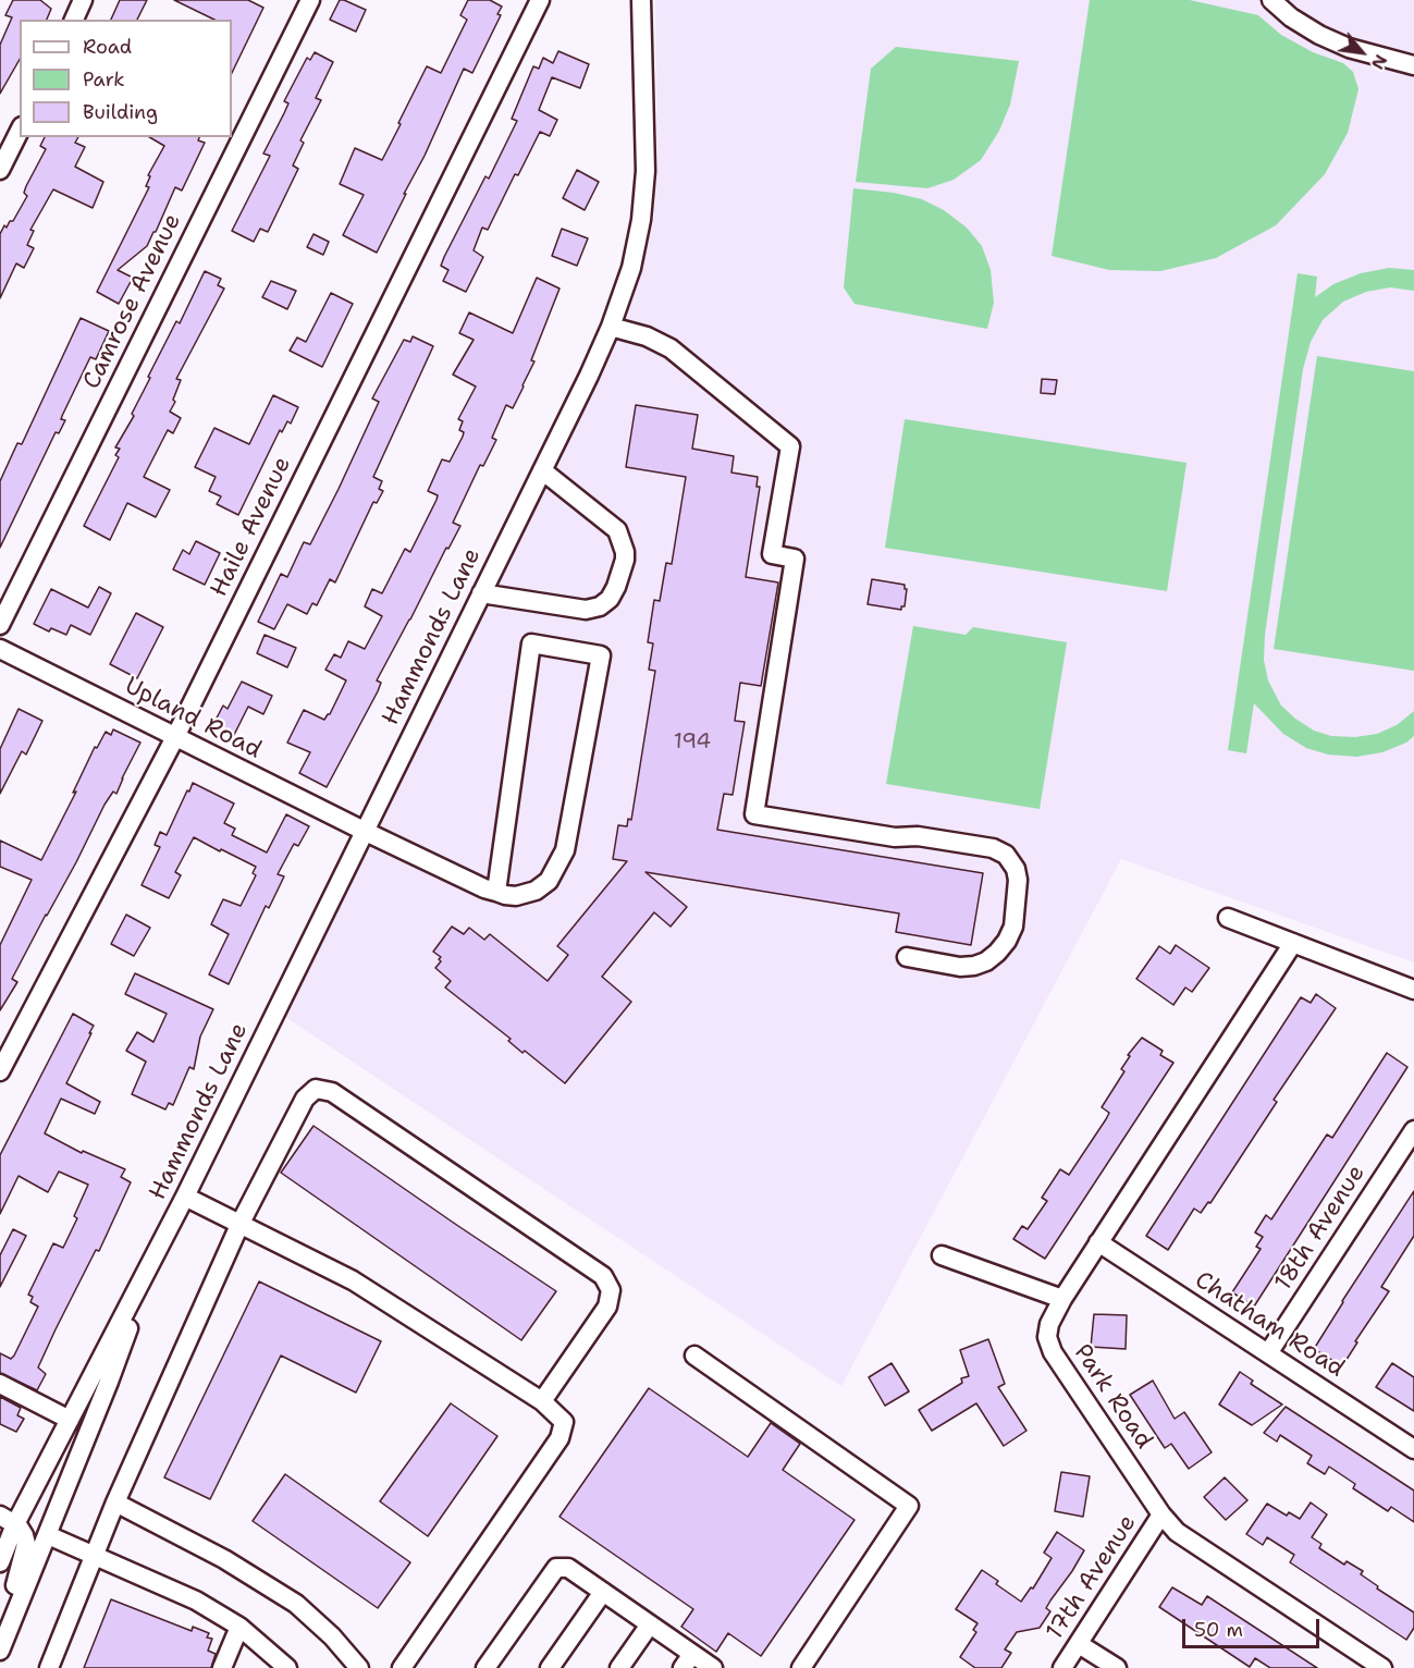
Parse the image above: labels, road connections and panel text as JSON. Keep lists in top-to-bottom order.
{
  "streets": {
    "street": [
      "Camrose Avenue",
      "Haile Avenue",
      "Hammonds Lane",
      "Upland Road",
      "18th Avenue",
      "Chatham Road",
      "Park Road",
      "17th Avenue"
    ]
  },
  "crossings": [
    ["Haile Avenue", "Upland Road"],
    ["Hammonds Lane", "Upland Road"],
    ["18th Avenue", "Chatham Road"],
    ["Chatham Road", "Park Road"],
    ["Park Road", "17th Avenue"]
  ],
  "house_numbers": ["194"],
  "legend": ["Road", "Park", "Building"],
  "scale_bar": "50 m",
  "north": "bottom right"
}
